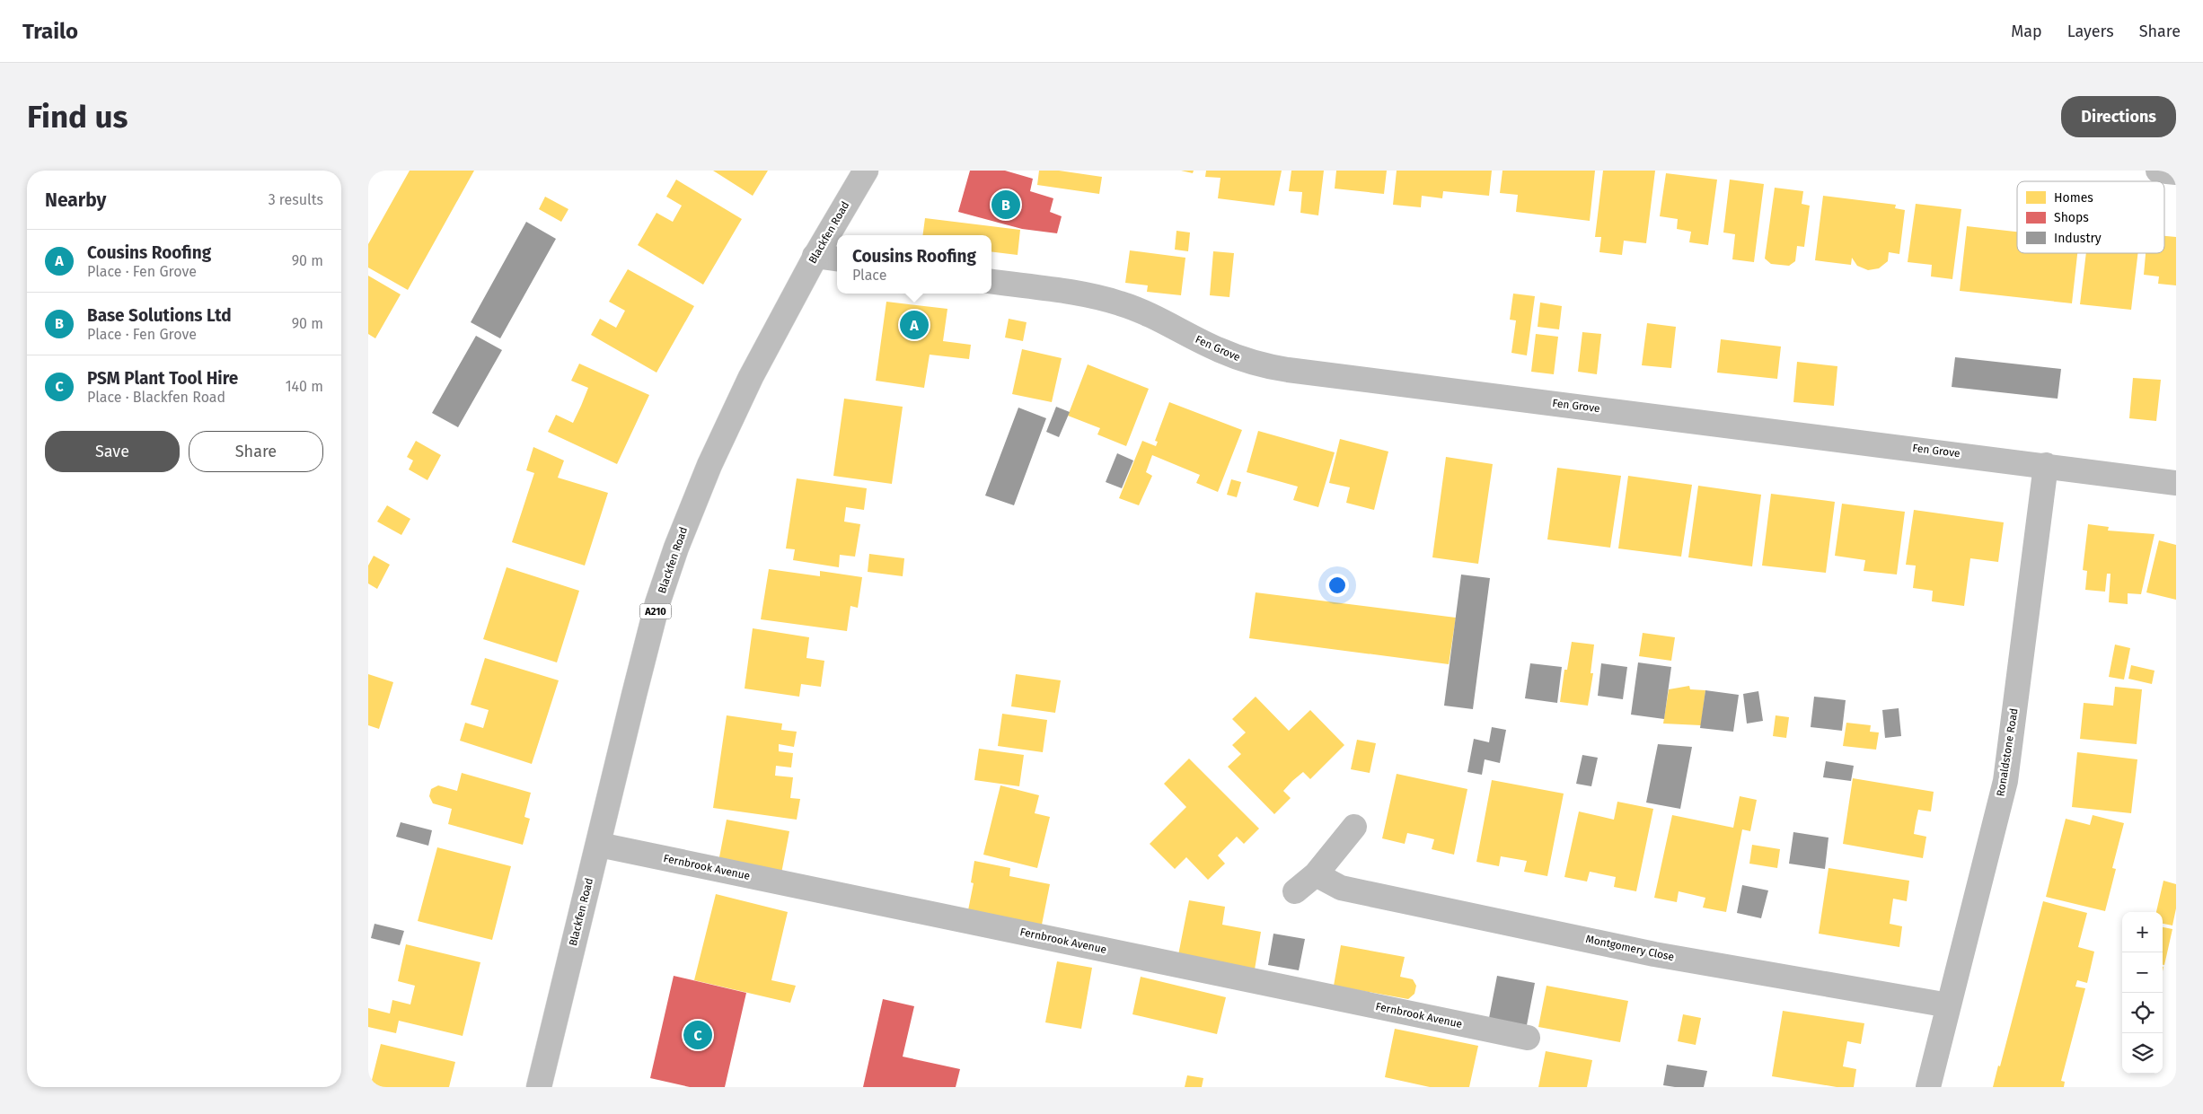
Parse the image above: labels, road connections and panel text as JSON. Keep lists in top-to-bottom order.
{
  "streets": {
    "street": [
      "Blackfen Road",
      "Fen Grove",
      "A210",
      "Ronaldstone Road",
      "Fernbrook Avenue",
      "Montgomery Close"
    ]
  },
  "crossings": [
    ["Blackfen Road", "Fernbrook Avenue"],
    ["Fen Grove", "Ronaldstone Road"],
    ["Ronaldstone Road", "Montgomery Close"]
  ],
  "legend": ["Homes", "Shops", "Industry"],
  "page": {
    "header": "Trailo",
    "nav": ["Map", "Layers", "Share"],
    "buttons": [
      "Directions",
      ["Save", "Share"]
    ],
    "title": "Find us",
    "heading": ["Nearby", "3 results"],
    "pins": ["B", "A", "C"],
    "list": [
      {
        "mark": "A",
        "name": "Cousins Roofing",
        "note": "Place · Fen Grove",
        "value": "90 m"
      },
      {
        "mark": "B",
        "name": "Base Solutions Ltd",
        "note": "Place · Fen Grove",
        "value": "90 m"
      },
      {
        "mark": "C",
        "name": "PSM Plant Tool Hire",
        "note": "Place · Blackfen Road",
        "value": "140 m"
      }
    ],
    "popup": ["Cousins Roofing", "Place"],
    "map_buttons": ["+", "−"]
  }
}
